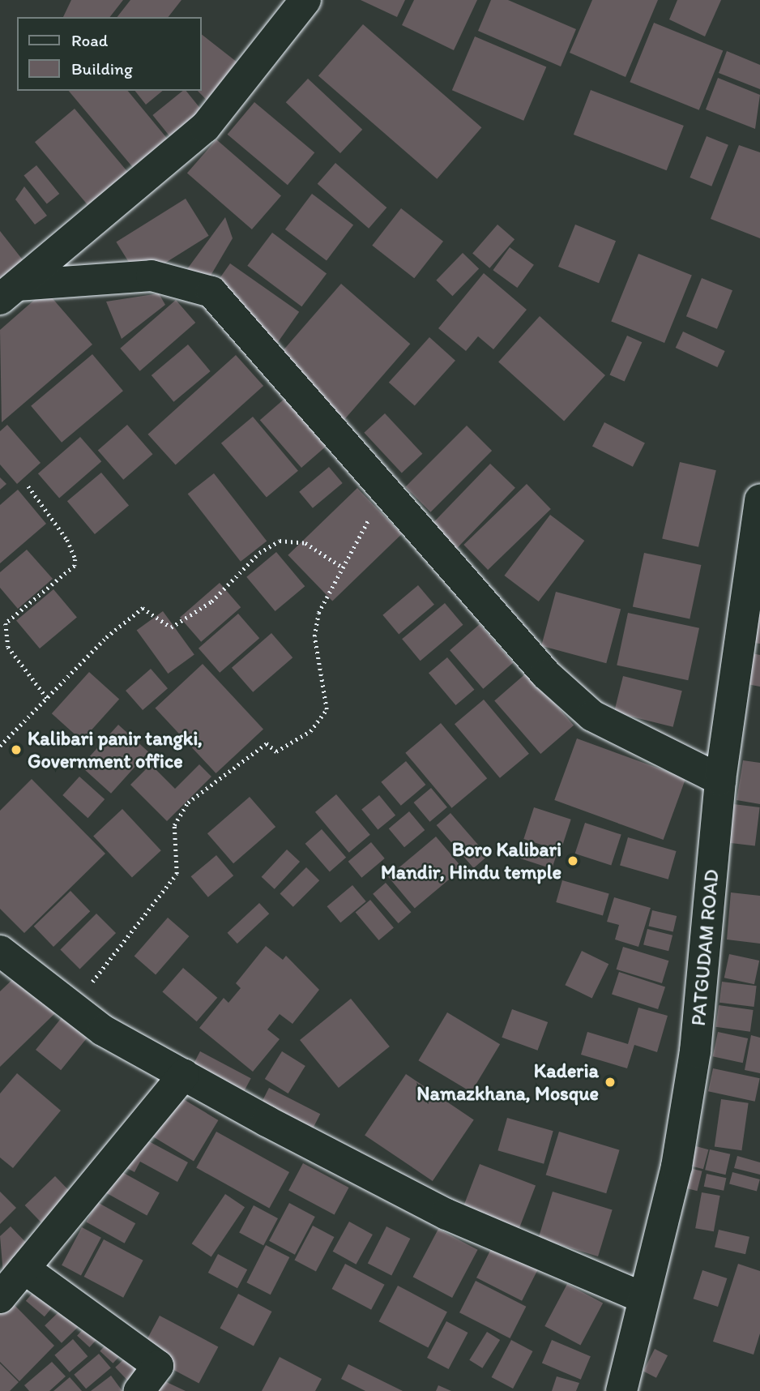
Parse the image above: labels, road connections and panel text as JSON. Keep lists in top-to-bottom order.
{
  "streets": {
    "street": ["PATGUDAM ROAD"]
  },
  "places": ["Kalibari panir tangki, Government office", "Boro Kalibari Mandir, Hindu temple", "Kaderia Namazkhana, Mosque"],
  "legend": ["Road", "Building"]
}
